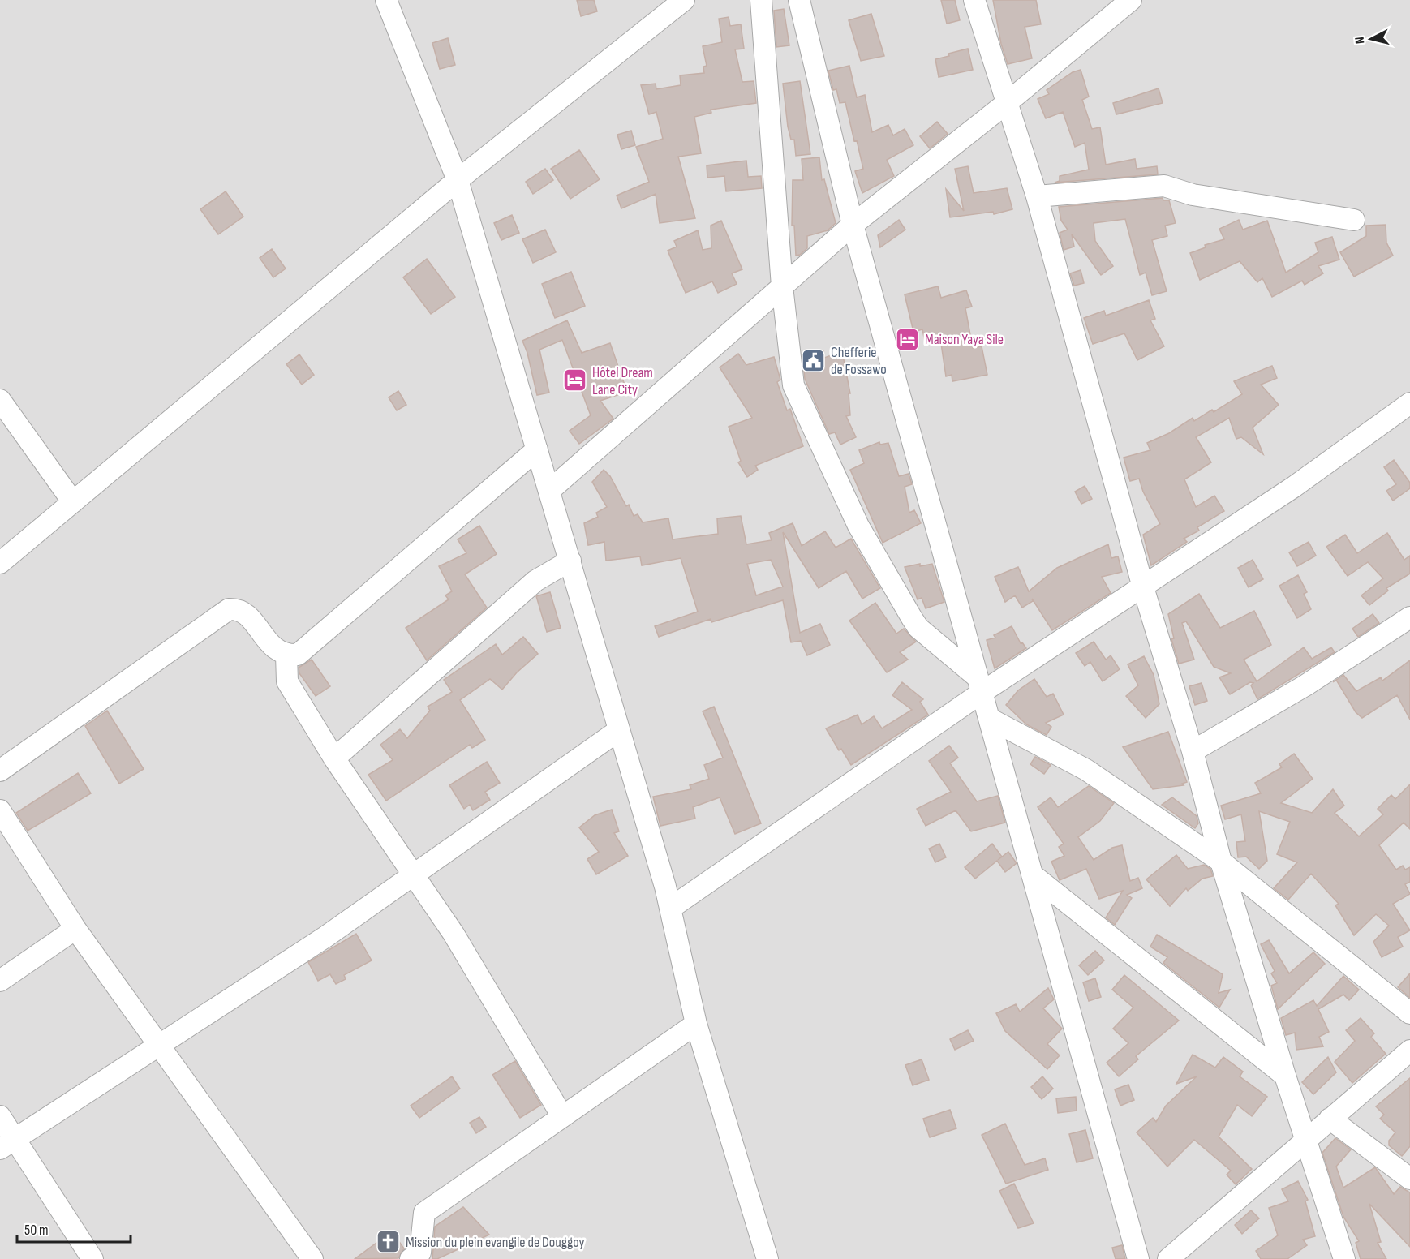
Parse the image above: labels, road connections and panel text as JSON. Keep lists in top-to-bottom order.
{
  "places": {
    "hotel": ["Maison Yaya Sile", "Hôtel Dream Lane City"],
    "public building": ["Chefferie de Fossawo"],
    "church": ["Mission du plein evangile de Douggoy"]
  },
  "scale_bar": "50 m",
  "north": "left"
}
